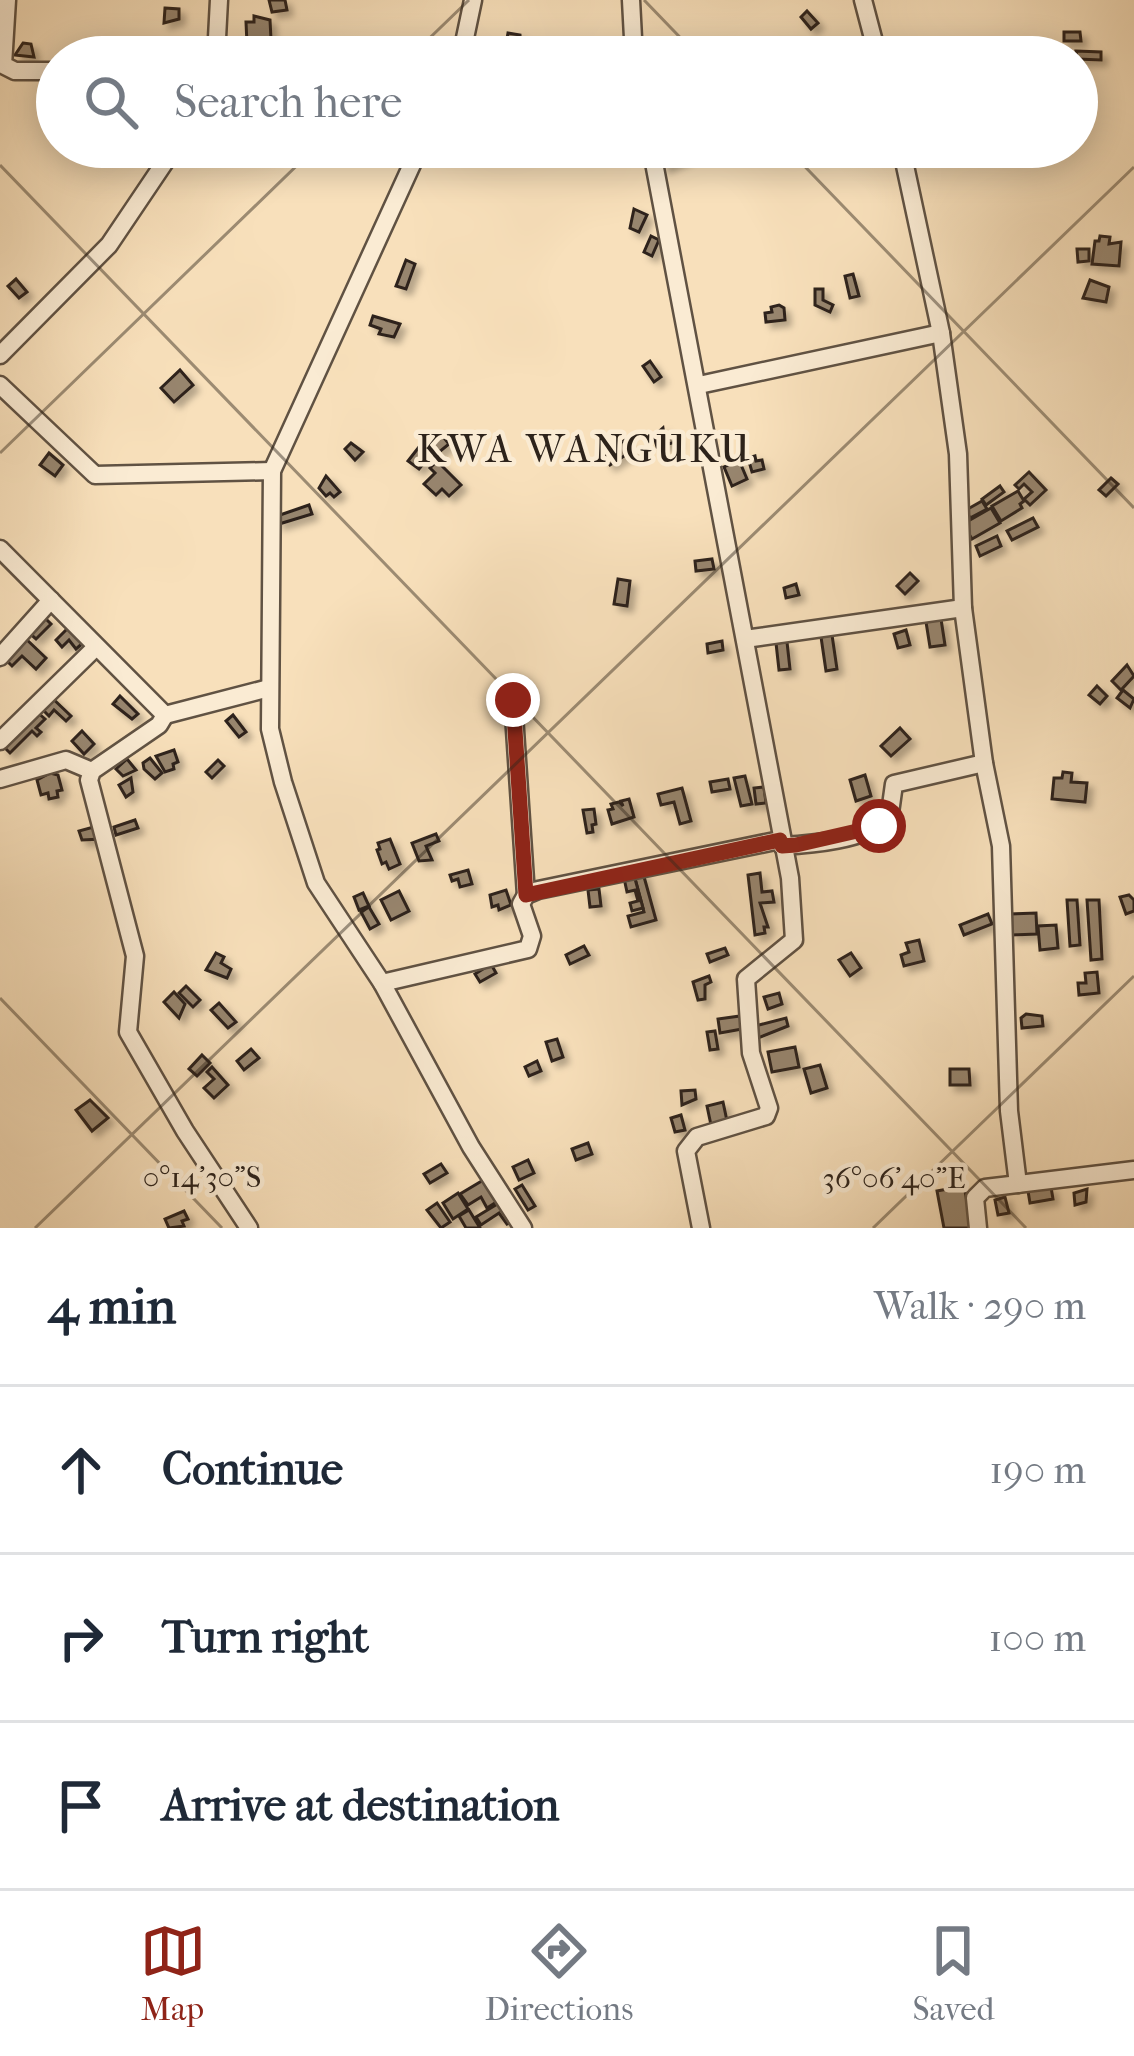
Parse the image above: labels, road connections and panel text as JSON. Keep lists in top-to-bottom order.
{
  "districts": ["KWA WANGUKU"],
  "page": {
    "search": "Search here",
    "heading": ["4 min", "Walk · 290 m"],
    "list": [
      ["Continue", "190 m"],
      ["Turn right", "100 m"],
      "Arrive at destination"
    ],
    "nav": ["Map", "Directions", "Saved"]
  },
  "coordinates": ["0°14'30\"S", "36°06'40\"E"]
}
